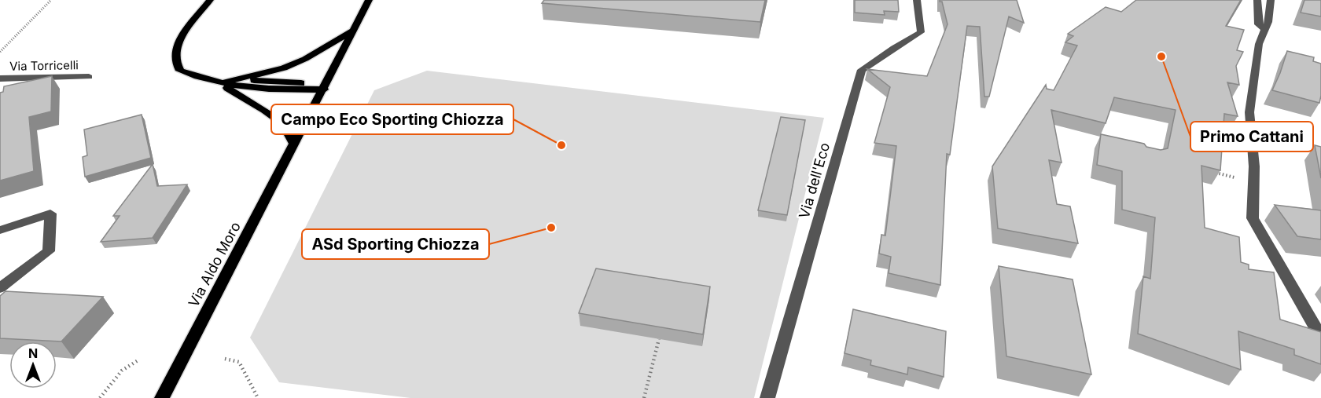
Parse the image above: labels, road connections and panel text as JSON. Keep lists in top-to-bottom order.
{
  "streets": {
    "main road": ["Via Aldo Moro"],
    "street": ["Via Torricelli", "Via dell'Eco"]
  },
  "places": ["Primo Cattani", "Campo Eco Sporting Chiozza", "ASd Sporting Chiozza"],
  "north": "top"
}
